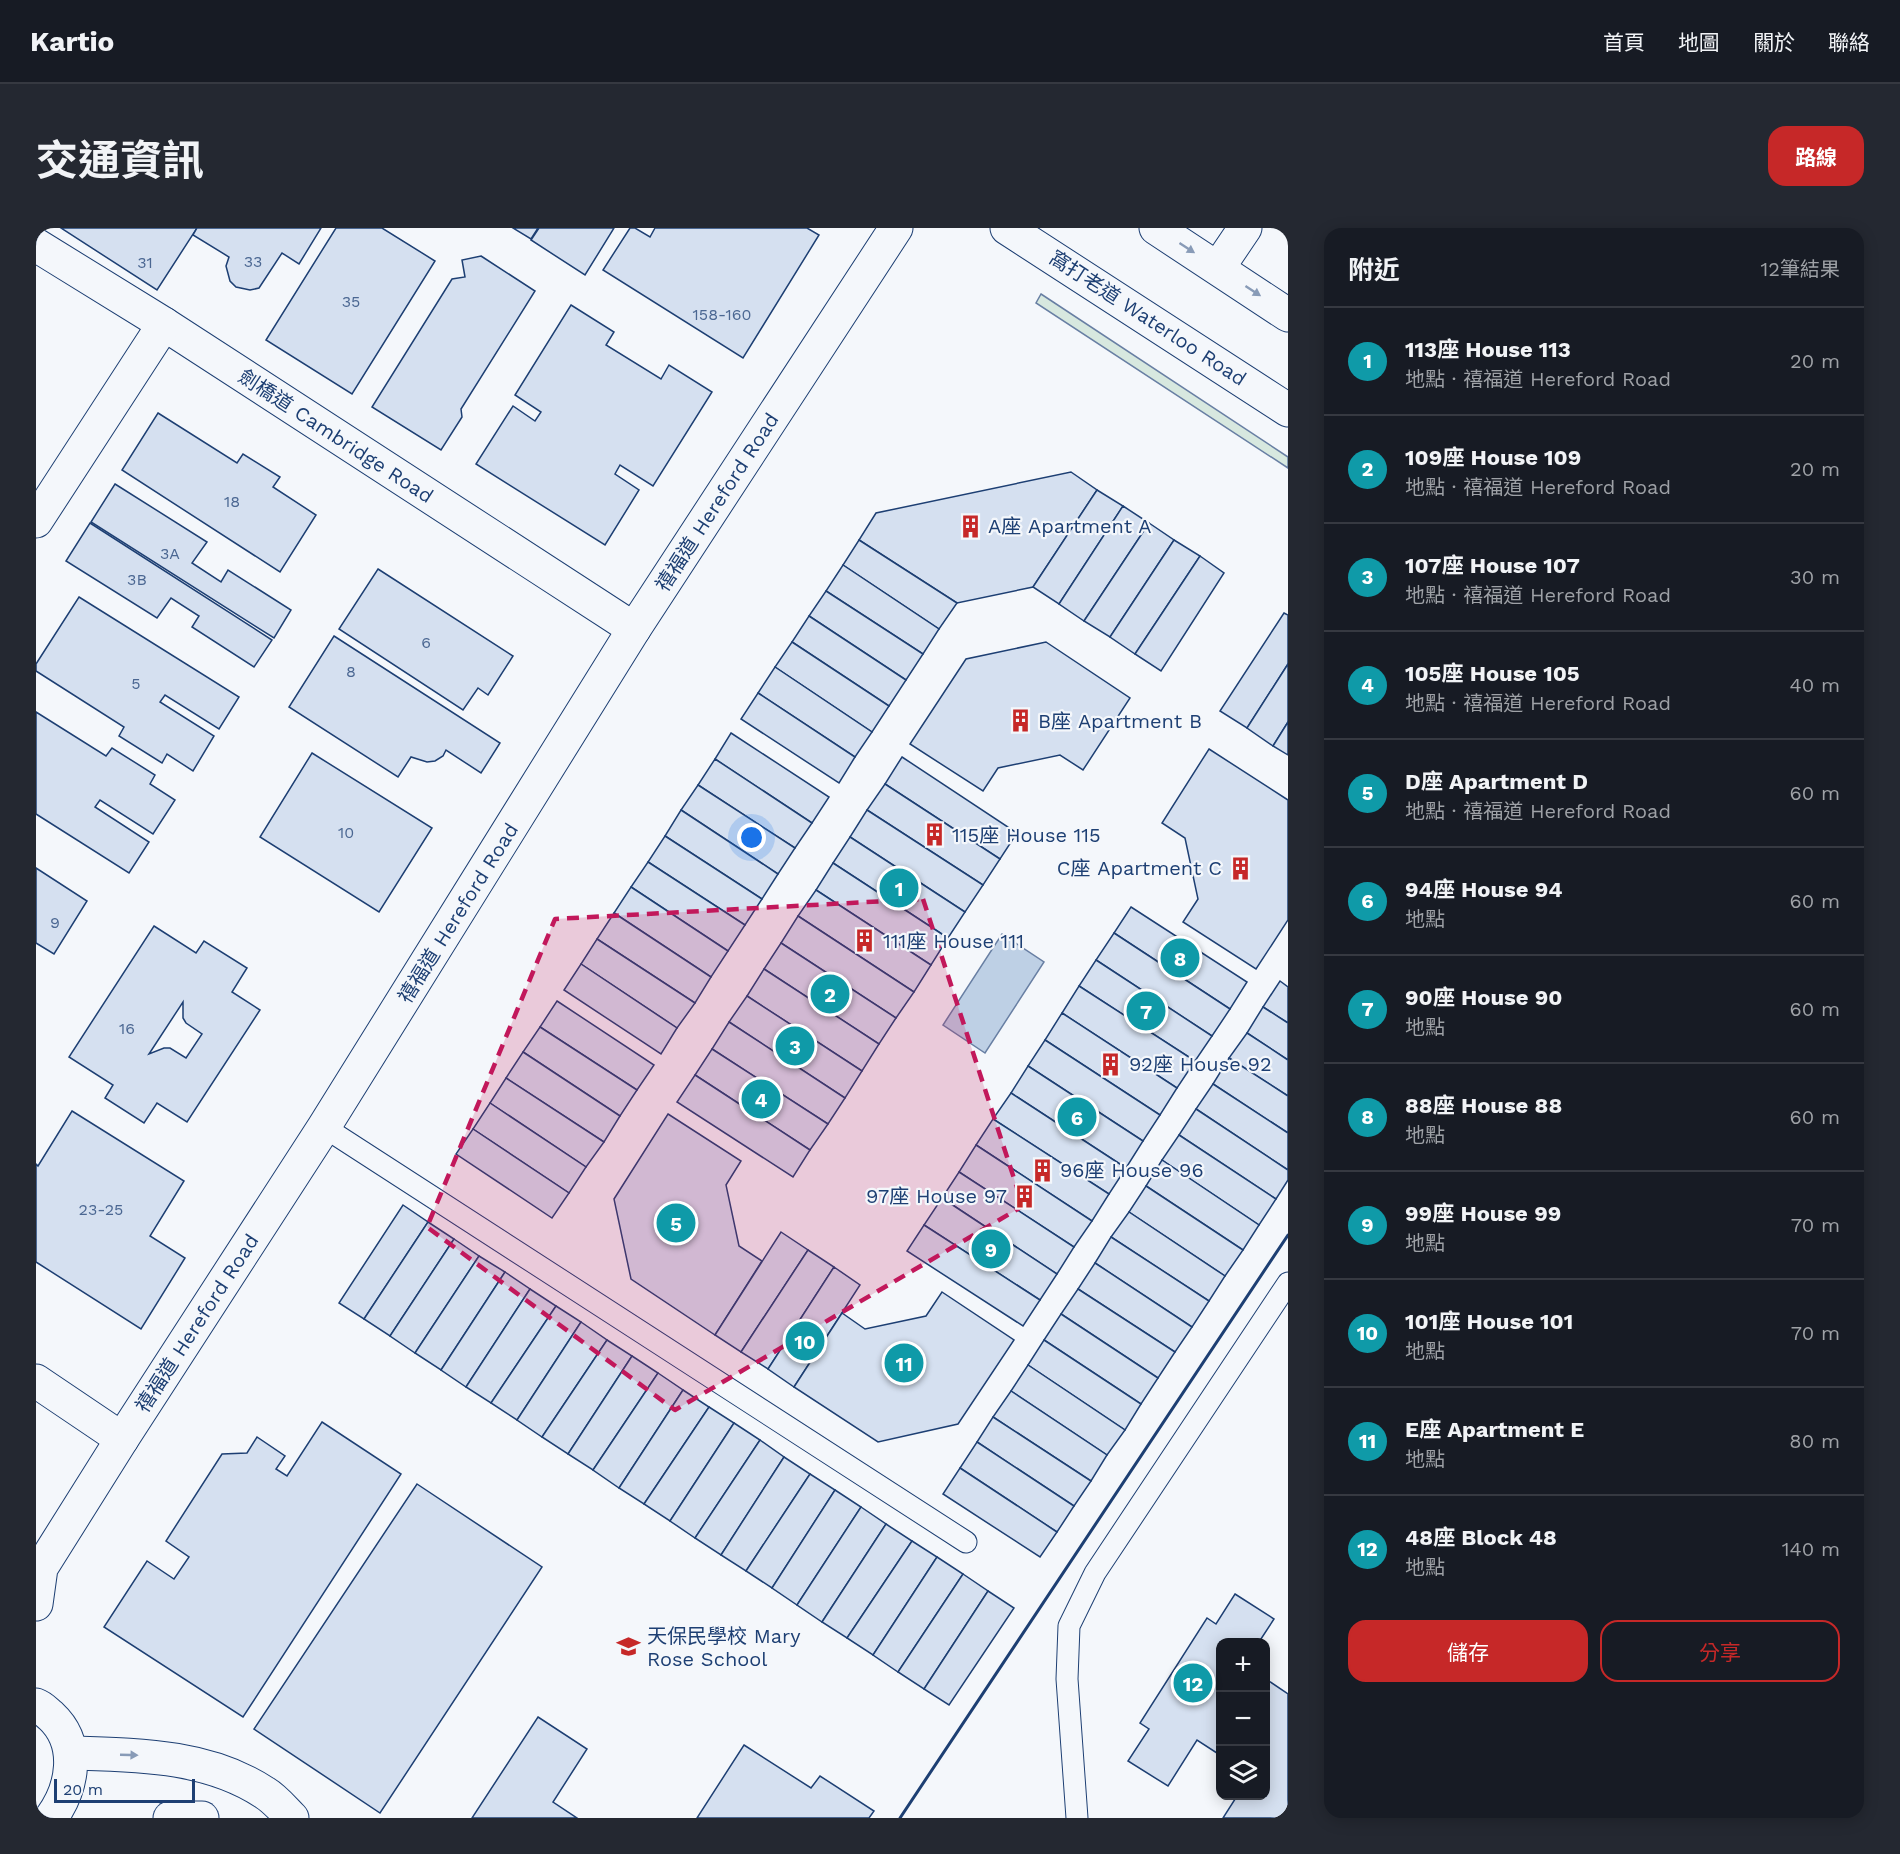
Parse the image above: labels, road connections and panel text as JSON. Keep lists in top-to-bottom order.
{
  "streets": {
    "main road": ["窩打老道 Waterloo Road", "劍橋道 Cambridge Road", "禧福道 Hereford Road"]
  },
  "crossings": [
    ["劍橋道 Cambridge Road", "禧福道 Hereford Road"]
  ],
  "places": {
    "building": [
      "A座 Apartment A",
      "B座 Apartment B",
      "115座 House 115",
      "C座 Apartment C",
      "111座 House 111",
      "92座 House 92",
      "96座 House 96",
      "97座 House 97"
    ],
    "school or university": ["天保民學校 Mary Rose School"]
  },
  "house_numbers": [
    "33",
    "31",
    "35",
    "158-160",
    "18",
    "3A",
    "3B",
    "6",
    "8",
    "5",
    "10",
    "9",
    "16",
    "23-25"
  ],
  "scale_bar": "20 m",
  "page": {
    "header": "Kartio",
    "nav": [
      "首頁",
      "地圖",
      "關於",
      "聯絡"
    ],
    "title": "交通資訊",
    "buttons": [
      "路線",
      ["儲存", "分享"]
    ],
    "heading": ["附近", "12筆結果"],
    "list": [
      {
        "mark": "1",
        "name": "113座 House 113",
        "note": "地點 · 禧福道 Hereford Road",
        "value": "20 m"
      },
      {
        "mark": "2",
        "name": "109座 House 109",
        "note": "地點 · 禧福道 Hereford Road",
        "value": "20 m"
      },
      {
        "mark": "3",
        "name": "107座 House 107",
        "note": "地點 · 禧福道 Hereford Road",
        "value": "30 m"
      },
      {
        "mark": "4",
        "name": "105座 House 105",
        "note": "地點 · 禧福道 Hereford Road",
        "value": "40 m"
      },
      {
        "mark": "5",
        "name": "D座 Apartment D",
        "note": "地點 · 禧福道 Hereford Road",
        "value": "60 m"
      },
      {
        "mark": "6",
        "name": "94座 House 94",
        "note": "地點",
        "value": "60 m"
      },
      {
        "mark": "7",
        "name": "90座 House 90",
        "note": "地點",
        "value": "60 m"
      },
      {
        "mark": "8",
        "name": "88座 House 88",
        "note": "地點",
        "value": "60 m"
      },
      {
        "mark": "9",
        "name": "99座 House 99",
        "note": "地點",
        "value": "70 m"
      },
      {
        "mark": "10",
        "name": "101座 House 101",
        "note": "地點",
        "value": "70 m"
      },
      {
        "mark": "11",
        "name": "E座 Apartment E",
        "note": "地點",
        "value": "80 m"
      },
      {
        "mark": "12",
        "name": "48座 Block 48",
        "note": "地點",
        "value": "140 m"
      }
    ],
    "pins": [
      "1",
      "8",
      "2",
      "7",
      "3",
      "4",
      "6",
      "5",
      "9",
      "10",
      "11",
      "12"
    ],
    "map_buttons": ["+", "−"],
    "scale": "20 m"
  }
}
